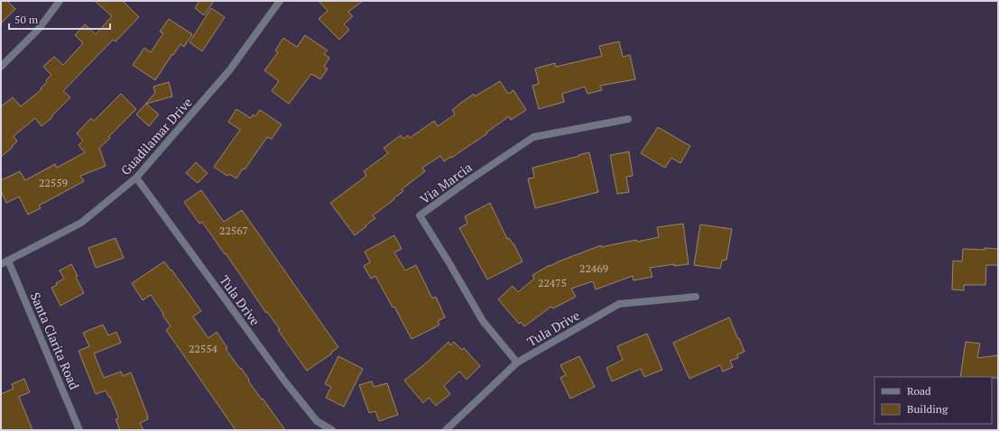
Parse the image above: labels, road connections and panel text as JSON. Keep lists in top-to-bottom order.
{
  "streets": {
    "street": [
      "Guadilamar Drive",
      "Via Marcia",
      "Tula Drive",
      "Santa Clarita Road"
    ]
  },
  "crossings": [
    ["Guadilamar Drive", "Tula Drive"],
    ["Guadilamar Drive", "Santa Clarita Road"],
    ["Via Marcia", "Tula Drive"]
  ],
  "house_numbers": [
    "22559",
    "22567",
    "22469",
    "22475",
    "22554"
  ],
  "legend": ["Road", "Building"],
  "scale_bar": "50 m"
}
